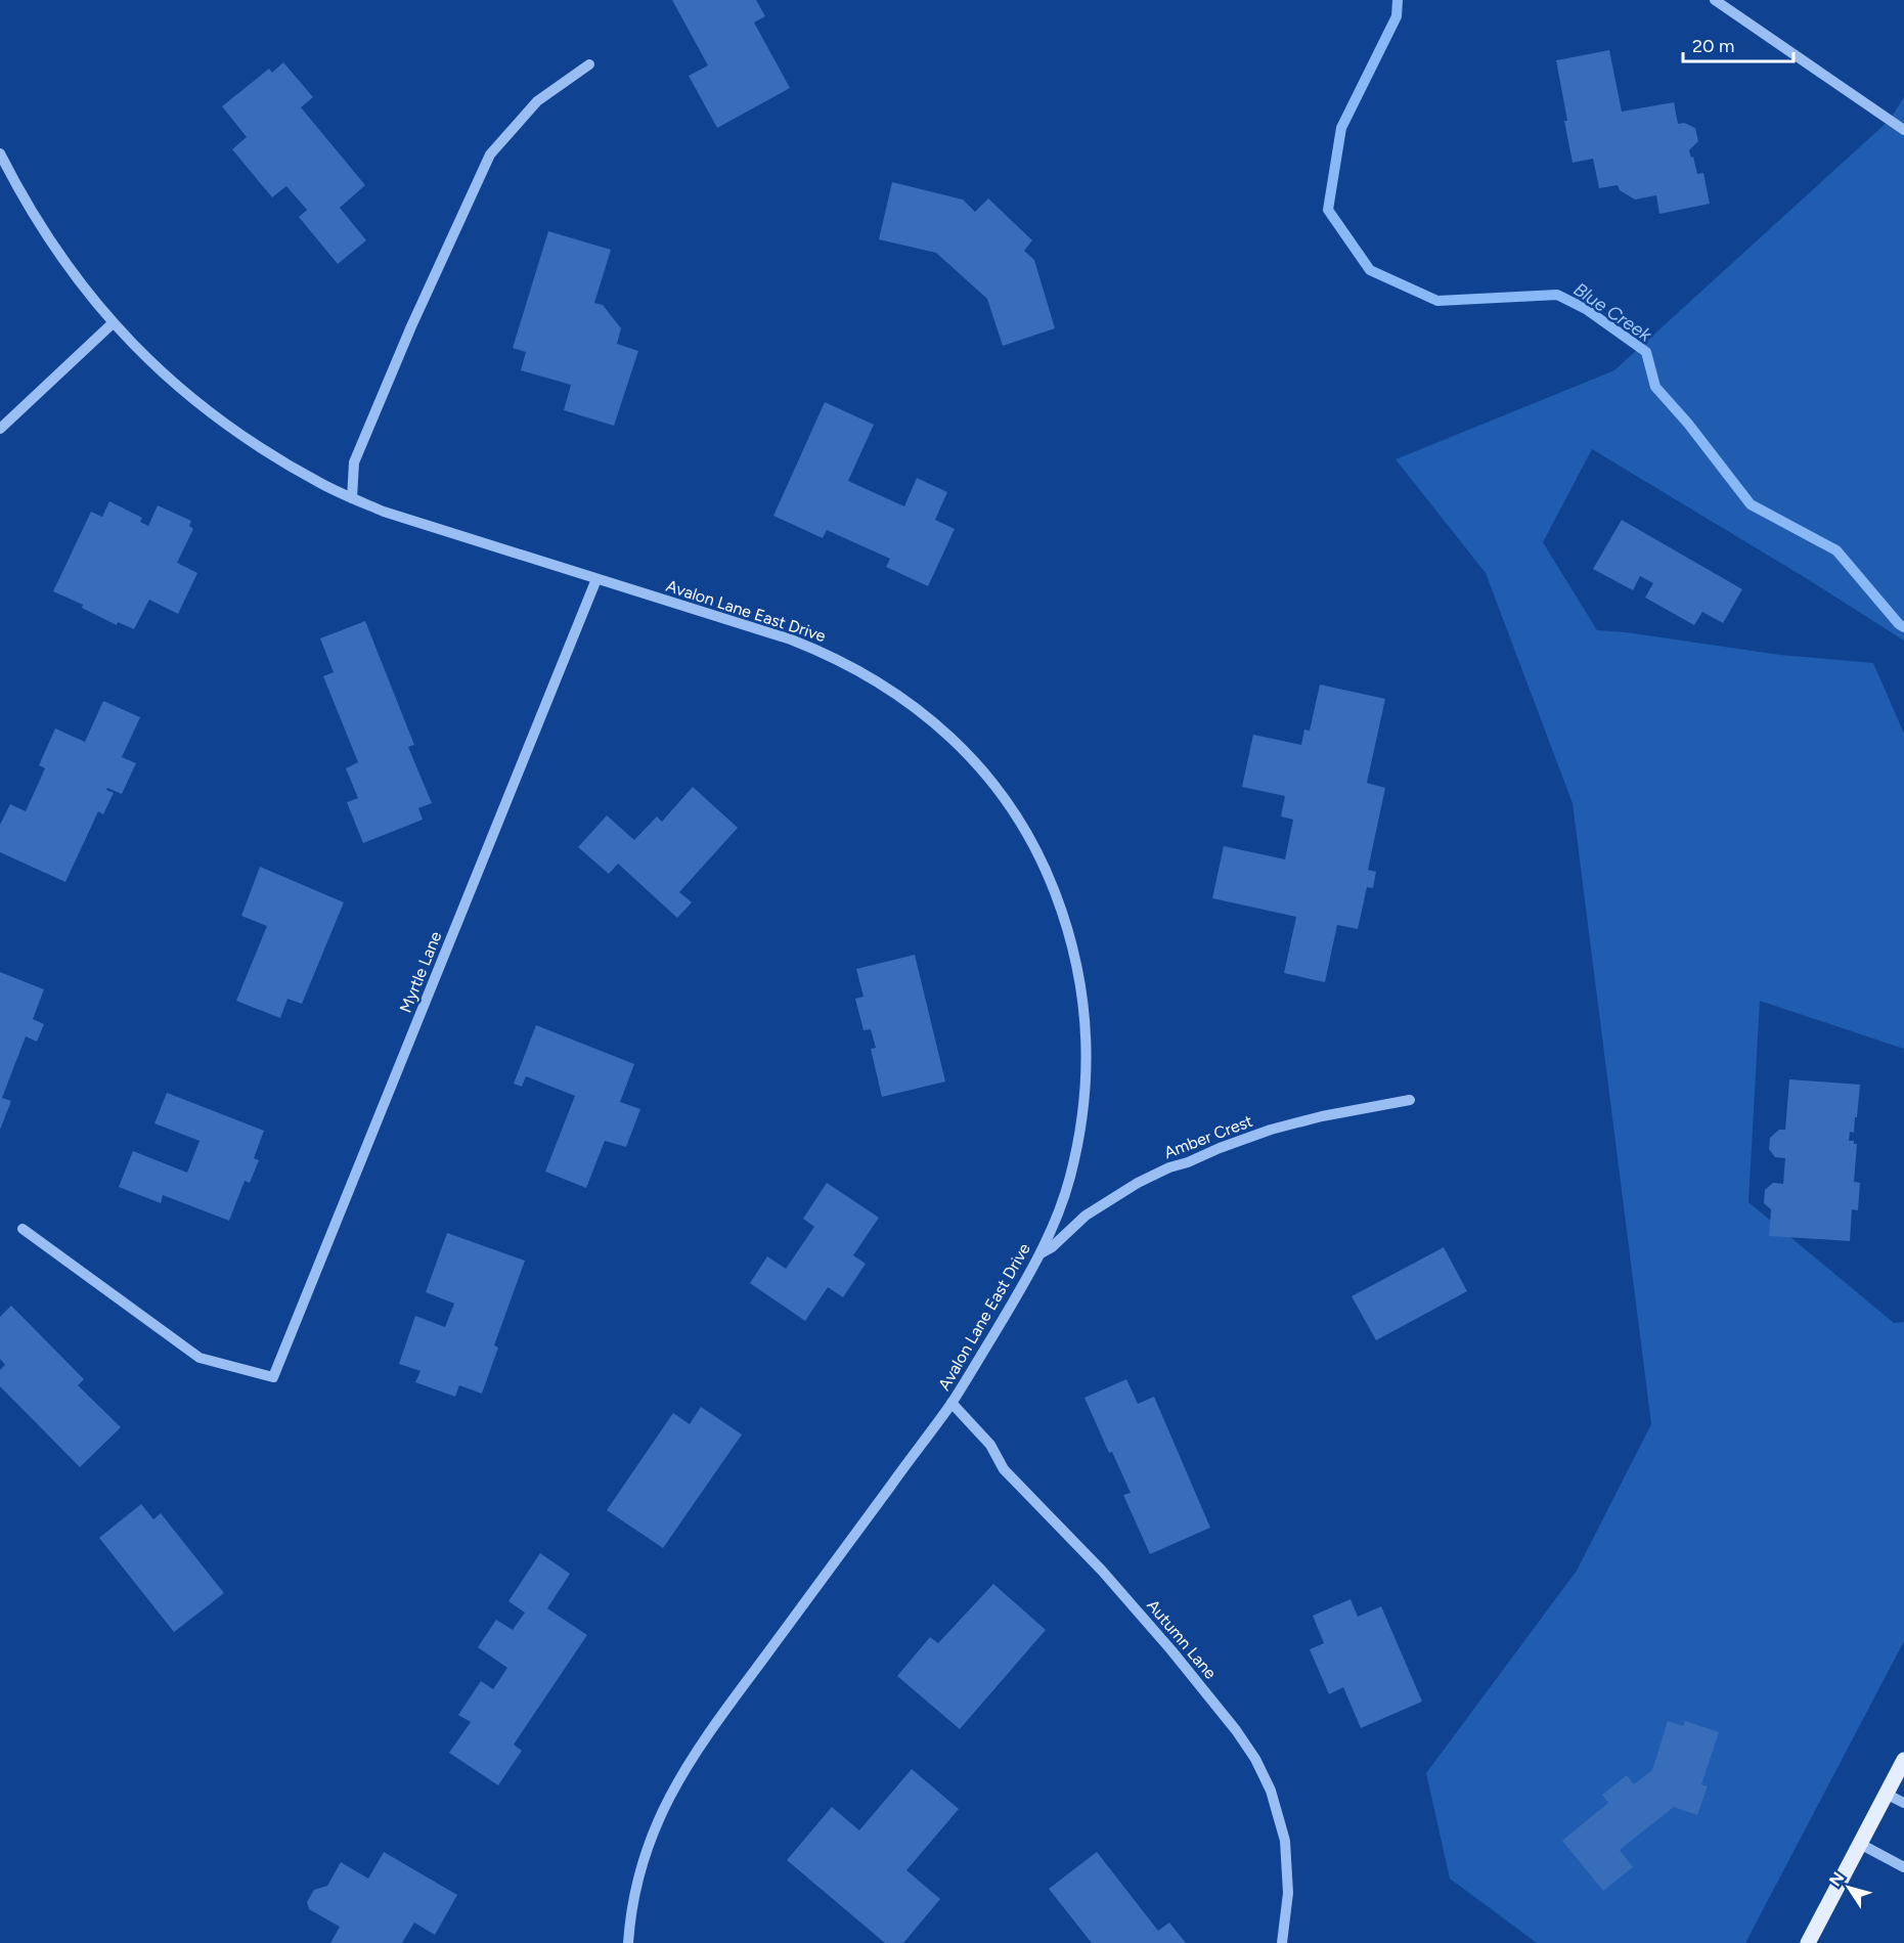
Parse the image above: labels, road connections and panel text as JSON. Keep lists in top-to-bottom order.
{
  "streets": {
    "street": [
      "Avalon Lane East Drive",
      "Myrtle Lane",
      "Amber Crest",
      "Autumn Lane"
    ]
  },
  "crossings": [
    ["Avalon Lane East Drive", "Myrtle Lane"],
    ["Avalon Lane East Drive", "Amber Crest"],
    ["Avalon Lane East Drive", "Autumn Lane"]
  ],
  "water": ["Blue Creek"],
  "scale_bar": "20 m",
  "north": "top left"
}
